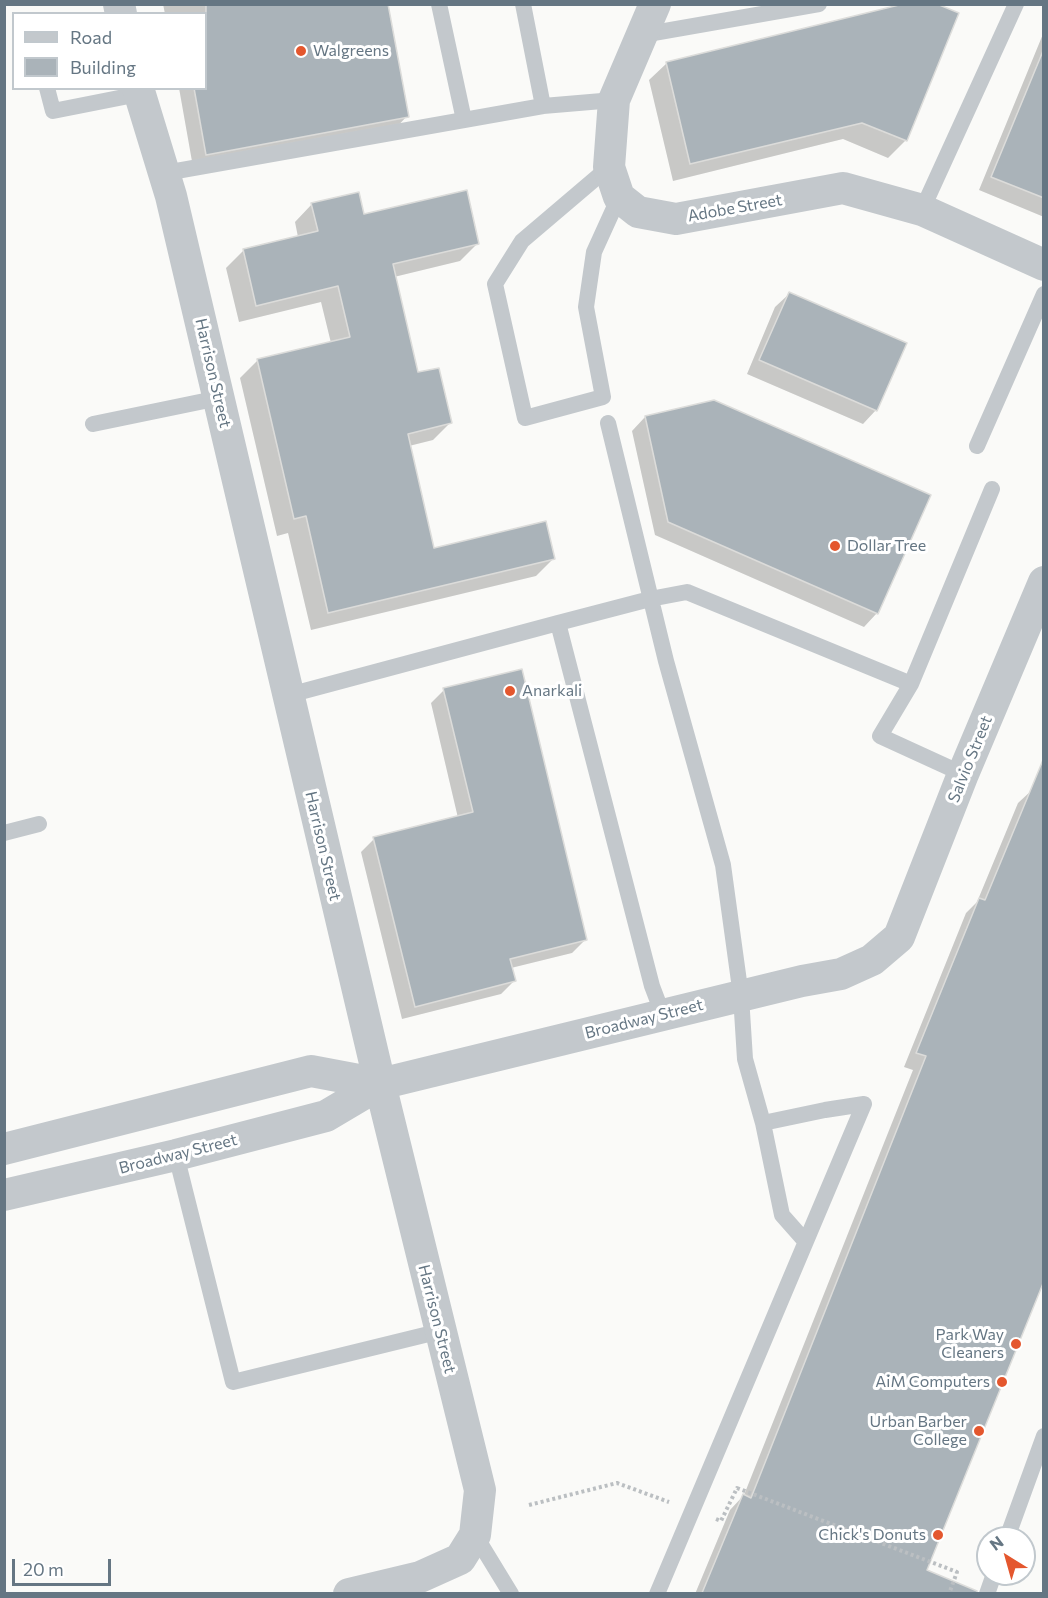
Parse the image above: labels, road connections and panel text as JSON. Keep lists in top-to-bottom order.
{
  "streets": {
    "street": [
      "Adobe Street",
      "Harrison Street",
      "Salvio Street",
      "Broadway Street"
    ]
  },
  "crossings": [
    ["Harrison Street", "Broadway Street"],
    ["Salvio Street", "Broadway Street"]
  ],
  "places": [
    "Walgreens",
    "Dollar Tree",
    "Anarkali",
    "Park Way Cleaners",
    "AiM Computers",
    "Urban Barber College",
    "Chick's Donuts"
  ],
  "legend": ["Road", "Building"],
  "scale_bar": "20 m",
  "north": "top left"
}
